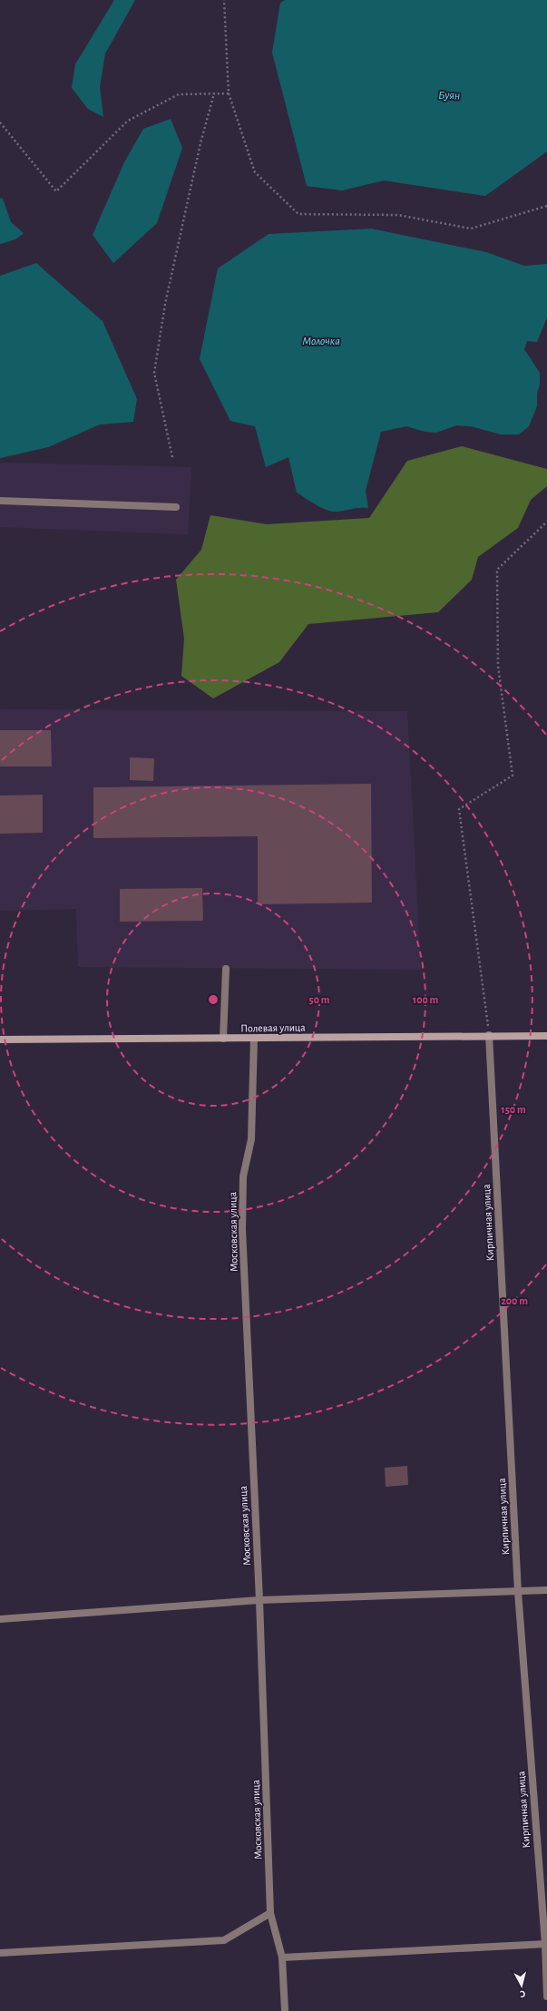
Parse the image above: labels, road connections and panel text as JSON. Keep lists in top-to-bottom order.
{
  "streets": {
    "street": ["Полевая улица", "Кирпичная улица", "Московская улица"]
  },
  "crossings": [
    ["Полевая улица", "Кирпичная улица"],
    ["Полевая улица", "Московская улица"]
  ],
  "water": ["Буян", "Молочка"],
  "north": "bottom",
  "rings": [
    "50 m",
    "100 m",
    "150 m",
    "200 m"
  ]
}
